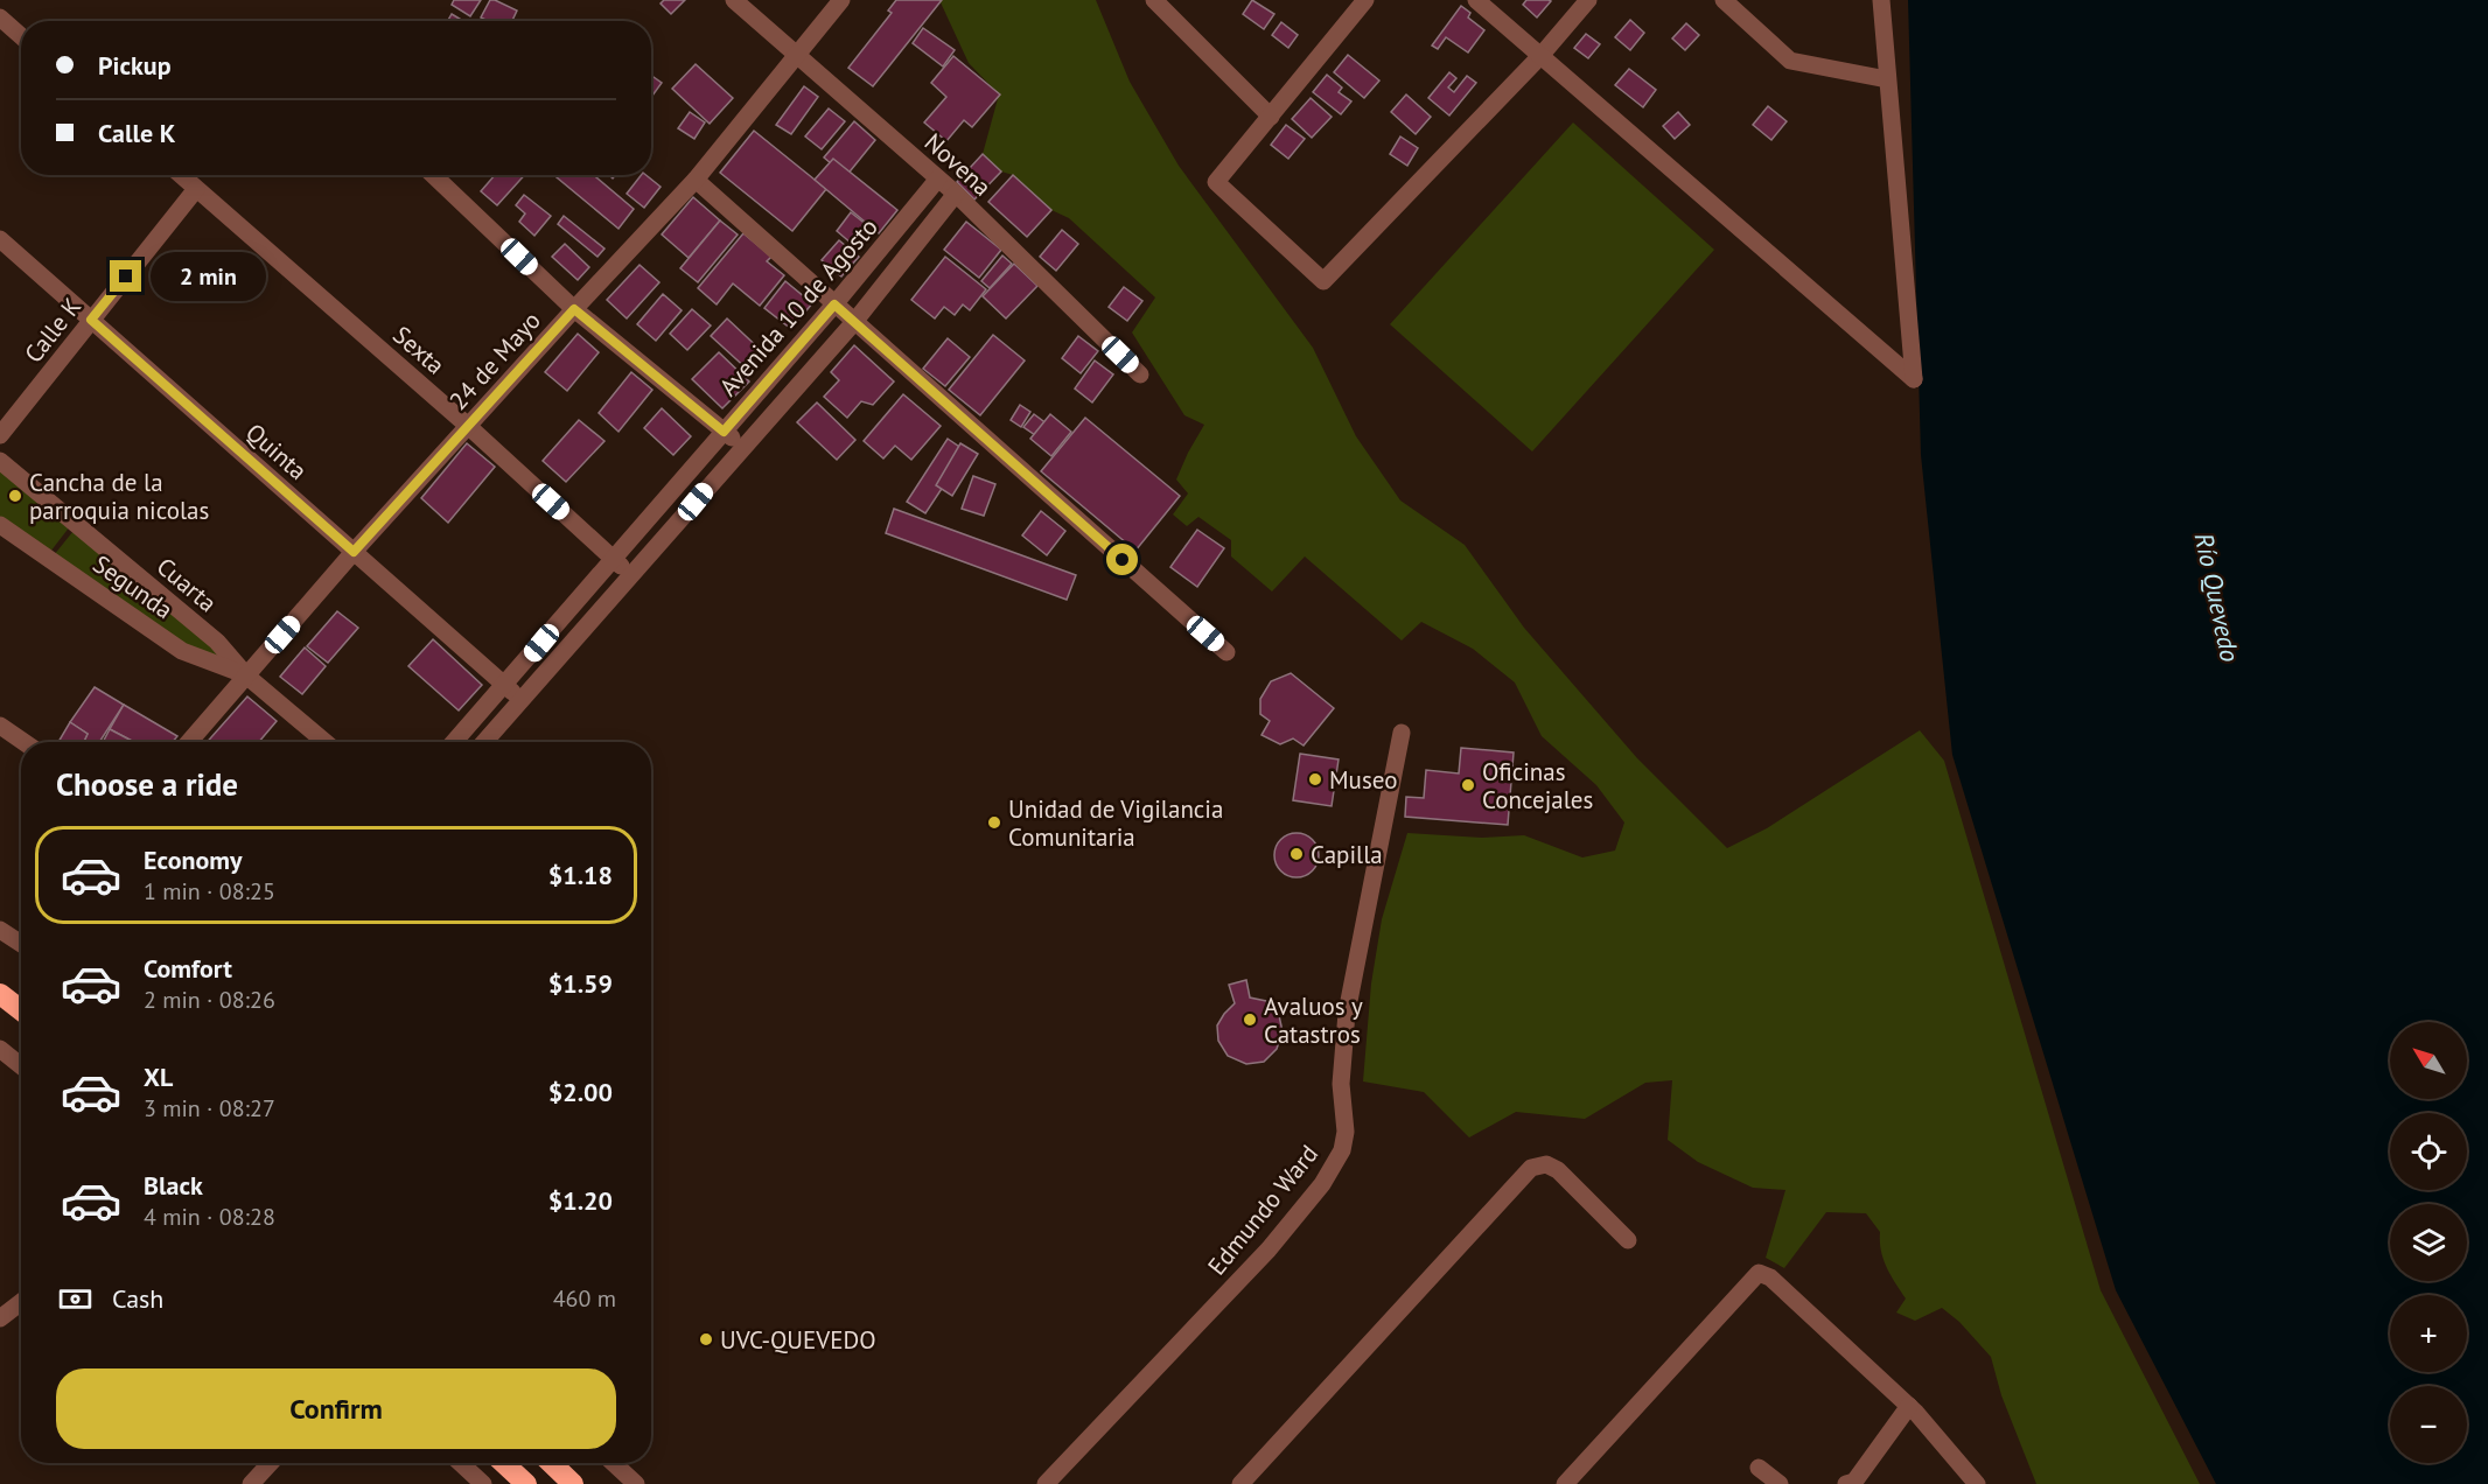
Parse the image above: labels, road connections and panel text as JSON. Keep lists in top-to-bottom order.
{
  "streets": {
    "street": [
      "Novena",
      "Avenida 10 de Agosto",
      "Calle K",
      "Sexta",
      "24 de Mayo",
      "Quinta",
      "Cuarta",
      "Segunda",
      "Edmundo Ward"
    ]
  },
  "crossings": [
    ["Novena", "Avenida 10 de Agosto"],
    ["Novena", "24 de Mayo"],
    ["Avenida 10 de Agosto", "Sexta"],
    ["Avenida 10 de Agosto", "Quinta"],
    ["Calle K", "Sexta"],
    ["Calle K", "Quinta"],
    ["Sexta", "24 de Mayo"],
    ["24 de Mayo", "Quinta"],
    ["24 de Mayo", "Cuarta"],
    ["24 de Mayo", "Segunda"],
    ["Cuarta", "Segunda"]
  ],
  "water": ["Río Quevedo"],
  "places": [
    "Cancha de la parroquia nicolas",
    "Museo",
    "Oficinas Concejales",
    "Unidad de Vigilancia Comunitaria",
    "Capilla",
    "Avaluos y Catastros",
    "UVC-QUEVEDO"
  ],
  "north": "top left",
  "page": {
    "banner": ["Pickup", "Calle K"],
    "bubble": "2 min",
    "heading": "Choose a ride",
    "list": [
      {
        "name": "Economy",
        "note": "1 min · 08:25",
        "value": "$1.18"
      },
      {
        "name": "Comfort",
        "note": "2 min · 08:26",
        "value": "$1.59"
      },
      {
        "name": "XL",
        "note": "3 min · 08:27",
        "value": "$2.00"
      },
      {
        "name": "Black",
        "note": "4 min · 08:28",
        "value": "$1.20"
      }
    ],
    "map_buttons": ["+", "−"],
    "pay": ["Cash", "460 m"],
    "buttons": "Confirm"
  }
}
